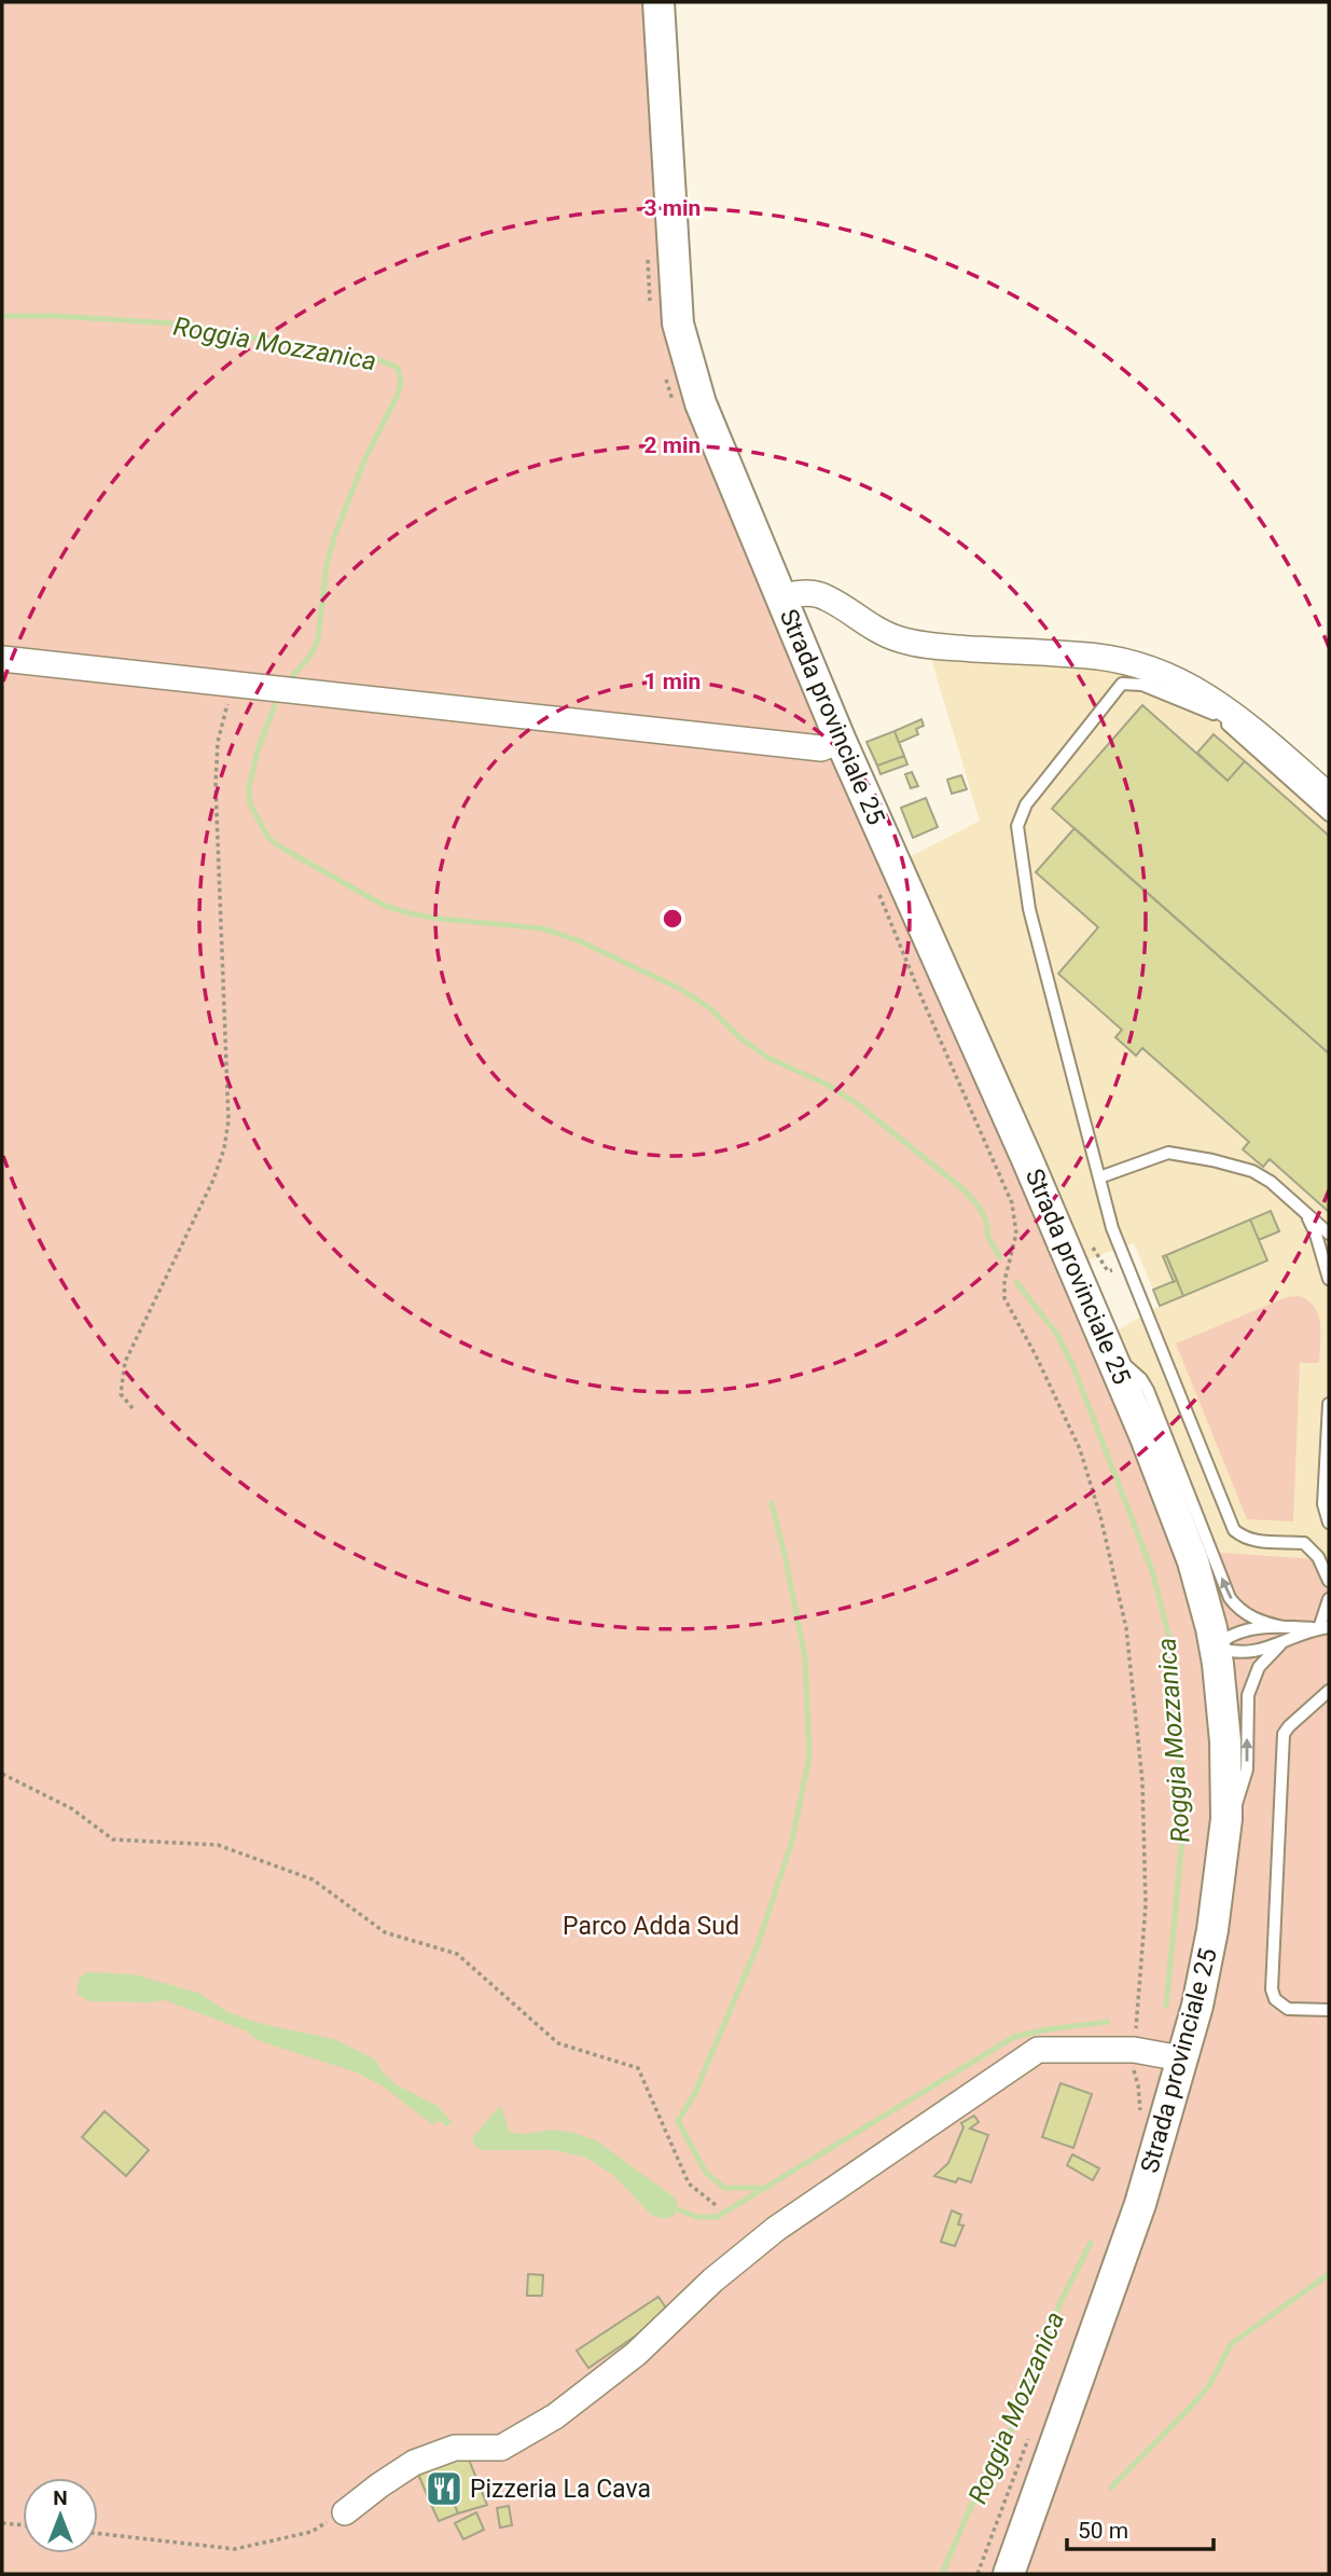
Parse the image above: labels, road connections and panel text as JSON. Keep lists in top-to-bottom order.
{
  "streets": {
    "street": ["Strada provinciale 25"]
  },
  "water": ["Roggia Mozzanica"],
  "parks": ["Parco Adda Sud"],
  "places": {
    "restaurant": ["Pizzeria La Cava"]
  },
  "scale_bar": "50 m",
  "north": "top",
  "rings": ["3 min", "2 min", "1 min"]
}
